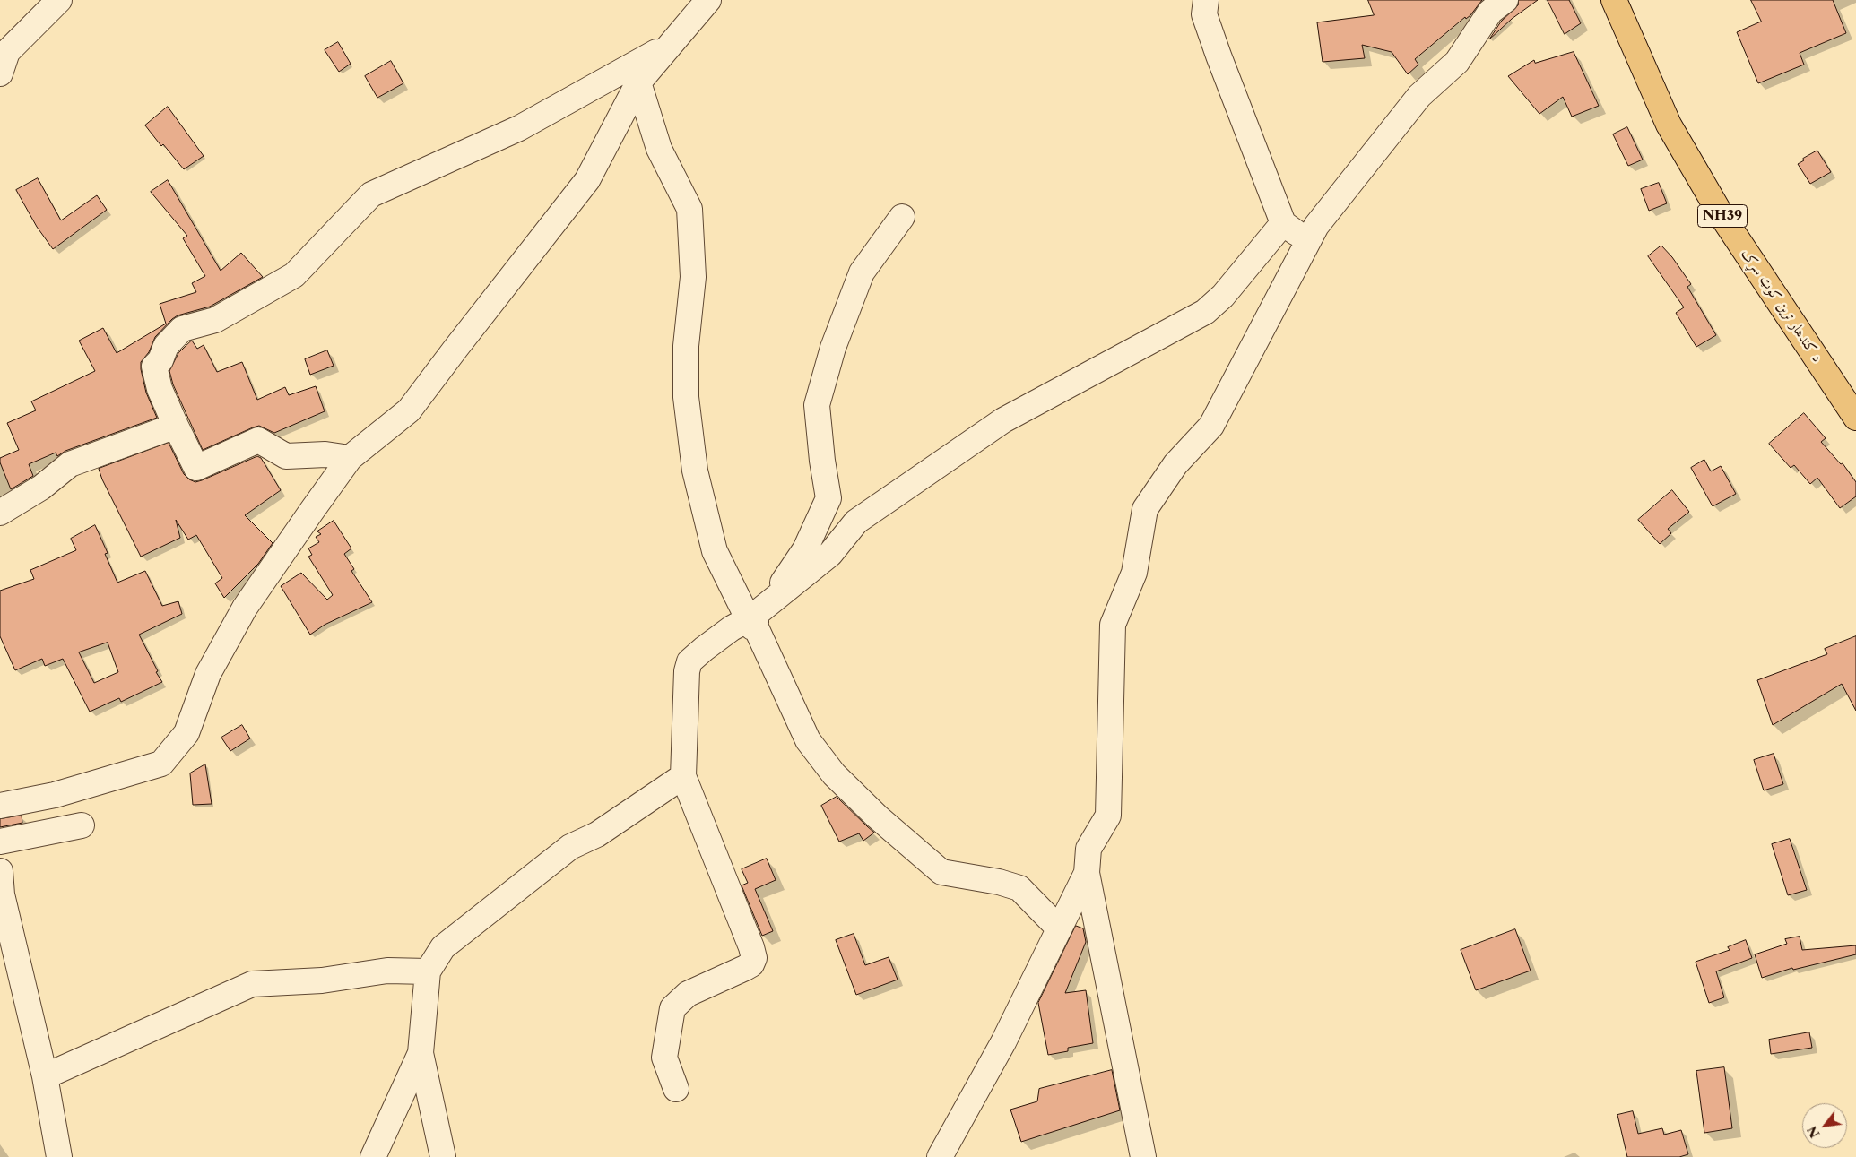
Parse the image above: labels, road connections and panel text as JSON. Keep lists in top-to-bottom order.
{
  "streets": {
    "main road": ["NH39", "د کندهار ترين کوټ سړک"]
  },
  "north": "bottom left"
}
